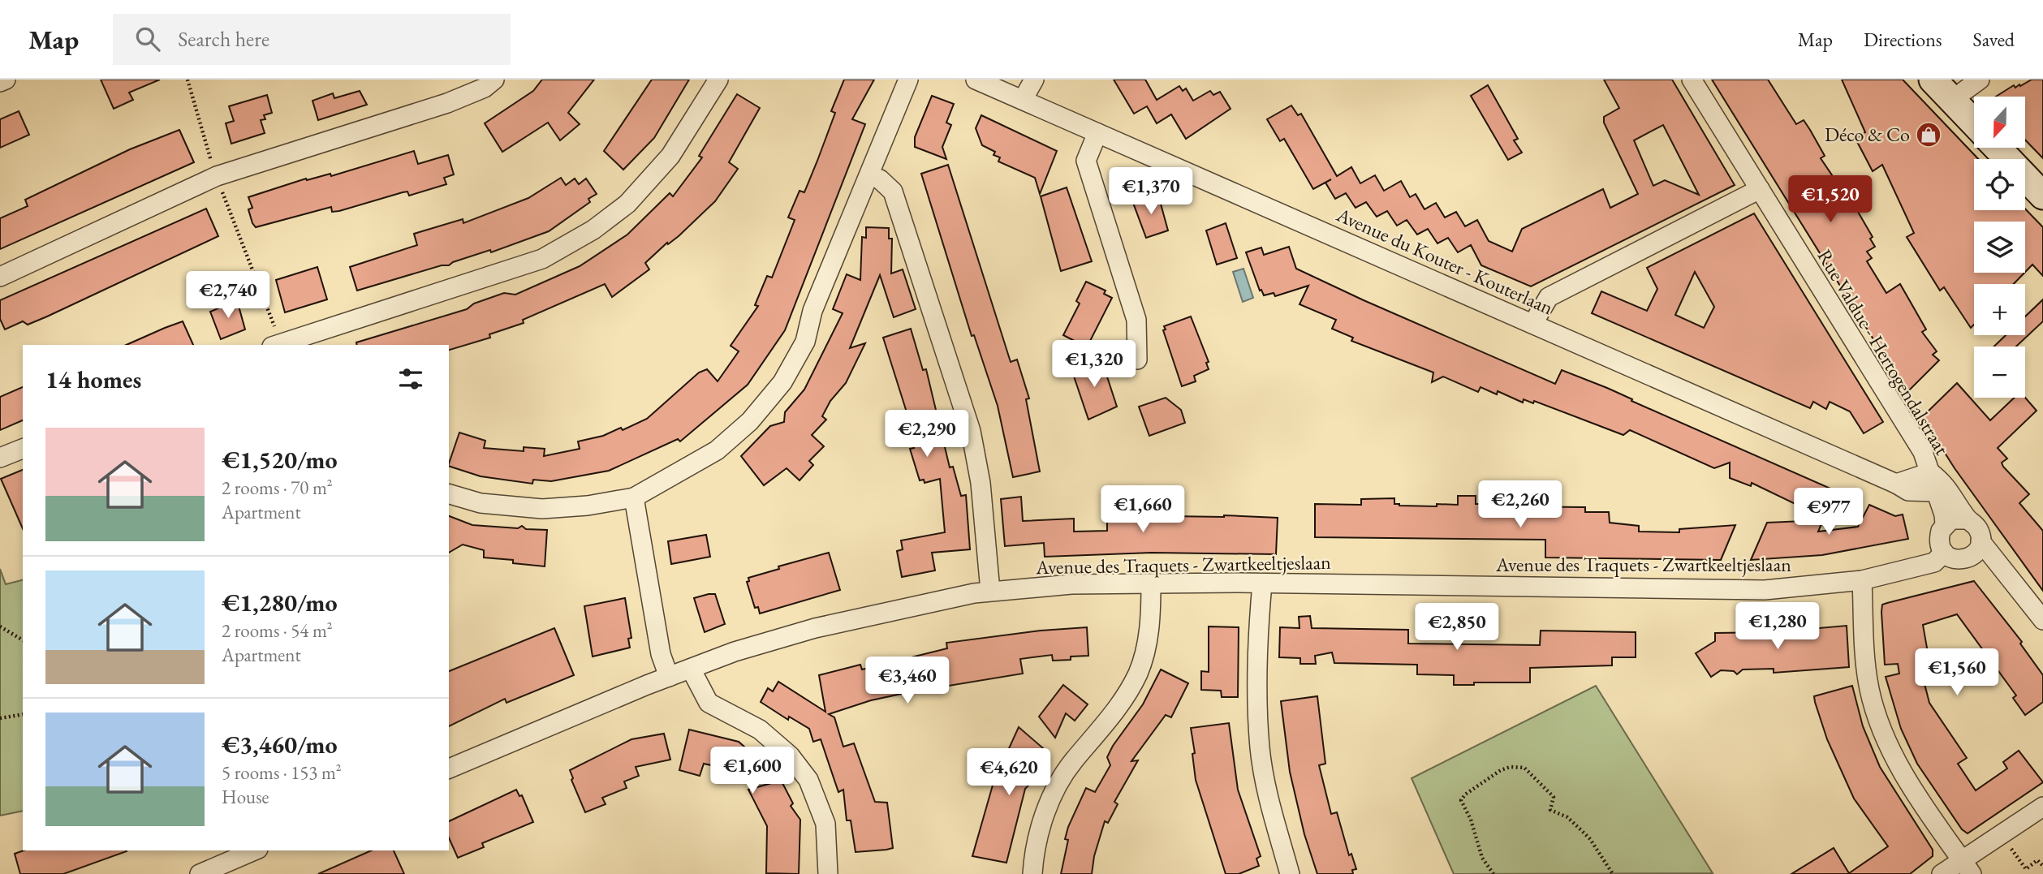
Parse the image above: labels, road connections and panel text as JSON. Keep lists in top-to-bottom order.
{
  "streets": {
    "street": ["Avenue du Kouter - Kouterlaan", "Rue Valduc - Hertogendalstraat", "Avenue des Traquets - Zwartkeeltjeslaan"]
  },
  "crossings": [
    ["Avenue du Kouter - Kouterlaan", "Rue Valduc - Hertogendalstraat"],
    ["Rue Valduc - Hertogendalstraat", "Avenue des Traquets - Zwartkeeltjeslaan"]
  ],
  "places": {
    "shop": ["Déco & Co"]
  },
  "north": "bottom",
  "page": {
    "header": "Map",
    "search": "Search here",
    "nav": ["Map", "Directions", "Saved"],
    "map_buttons": ["+", "−"],
    "price": [
      "€1,370",
      "€1,520",
      "€2,740",
      "€1,320",
      "€2,290",
      "€2,260",
      "€1,660",
      "€977",
      "€1,280",
      "€2,850",
      "€1,560",
      "€3,460",
      "€1,600",
      "€4,620"
    ],
    "heading": "14 homes",
    "list": [
      {
        "name": "€1,520/mo",
        "note": "2 rooms · 70 m² · Apartment"
      },
      {
        "name": "€1,280/mo",
        "note": "2 rooms · 54 m² · Apartment"
      },
      {
        "name": "€3,460/mo",
        "note": "5 rooms · 153 m² · House"
      }
    ]
  }
}
